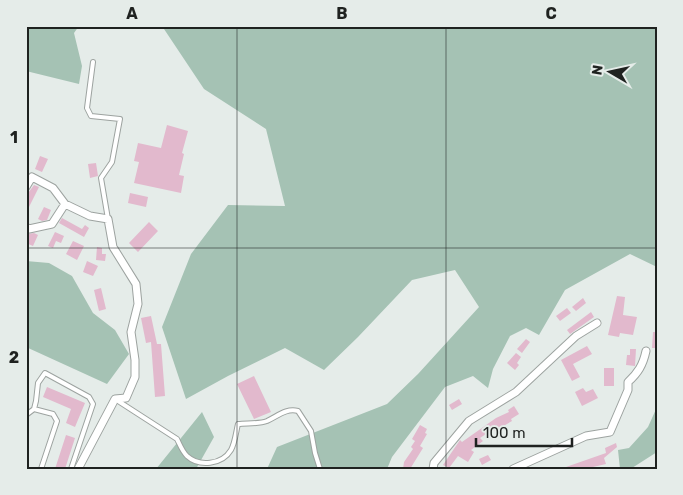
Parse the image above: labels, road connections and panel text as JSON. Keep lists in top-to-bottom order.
{
  "scale_bar": "100 m",
  "north": "left",
  "grid": {
    "columns": ["A", "B", "C"],
    "rows": ["1", "2"]
  }
}
